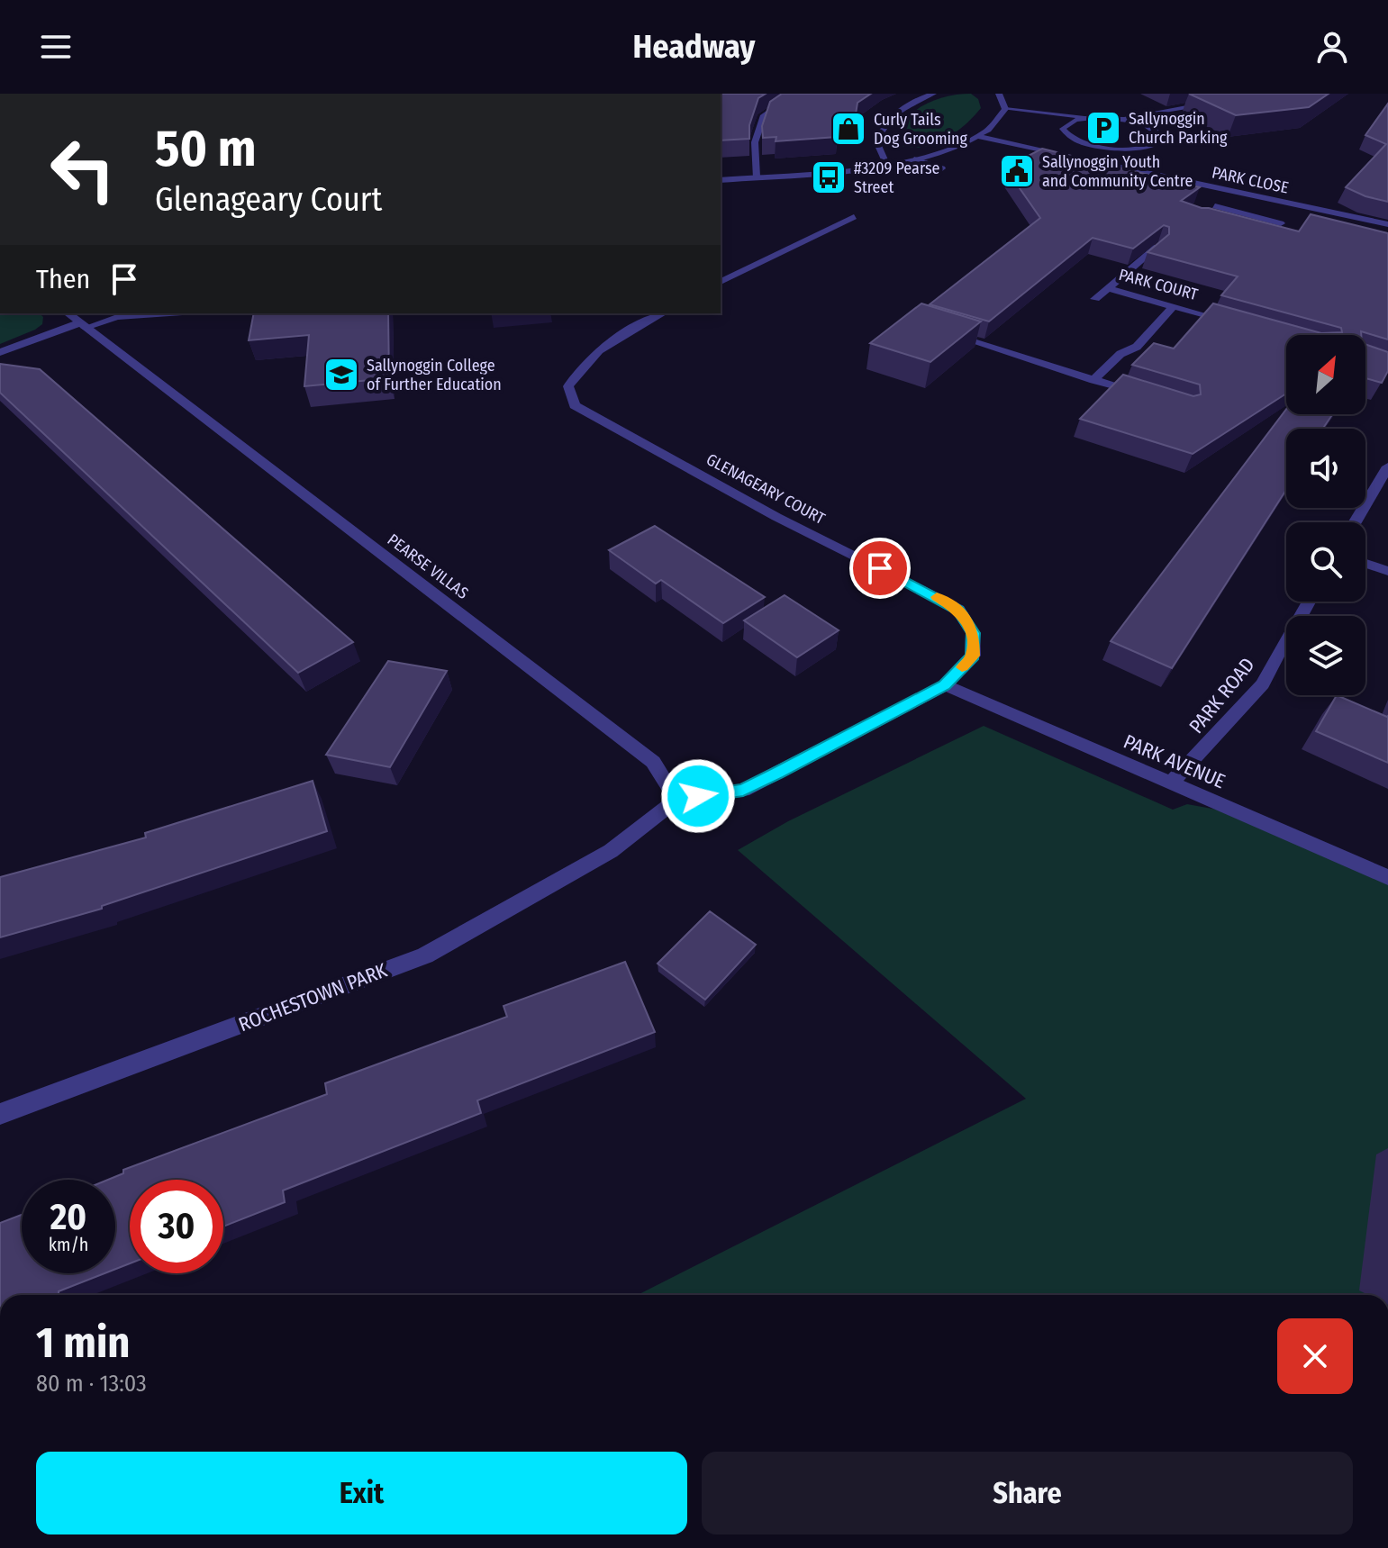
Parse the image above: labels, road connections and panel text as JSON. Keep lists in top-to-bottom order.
{
  "streets": {
    "street": [
      "PARK CLOSE",
      "PARK COURT",
      "GLENAGEARY COURT",
      "PEARSE VILLAS",
      "PARK ROAD",
      "PARK AVENUE",
      "ROCHESTOWN PARK"
    ]
  },
  "crossings": [
    ["GLENAGEARY COURT", "PEARSE VILLAS"],
    ["GLENAGEARY COURT", "PARK AVENUE"],
    ["GLENAGEARY COURT", "ROCHESTOWN PARK"],
    ["PEARSE VILLAS", "ROCHESTOWN PARK"],
    ["PARK ROAD", "PARK AVENUE"]
  ],
  "places": {
    "parking": ["Sallynoggin Church Parking"],
    "shop": ["Curly Tails Dog Grooming"],
    "public building": ["Sallynoggin Youth and Community Centre"],
    "bus stop": ["#3209 Pearse Street"],
    "school or university": ["Sallynoggin College of Further Education"]
  },
  "north": "top right",
  "page": {
    "header": "Headway",
    "turn": ["50 m", "Glenageary Court"],
    "then": "Then",
    "speed": "20 km/h",
    "limit": "30",
    "heading": ["1 min", "80 m · 13:03"],
    "buttons": ["Exit", "Share"]
  }
}
